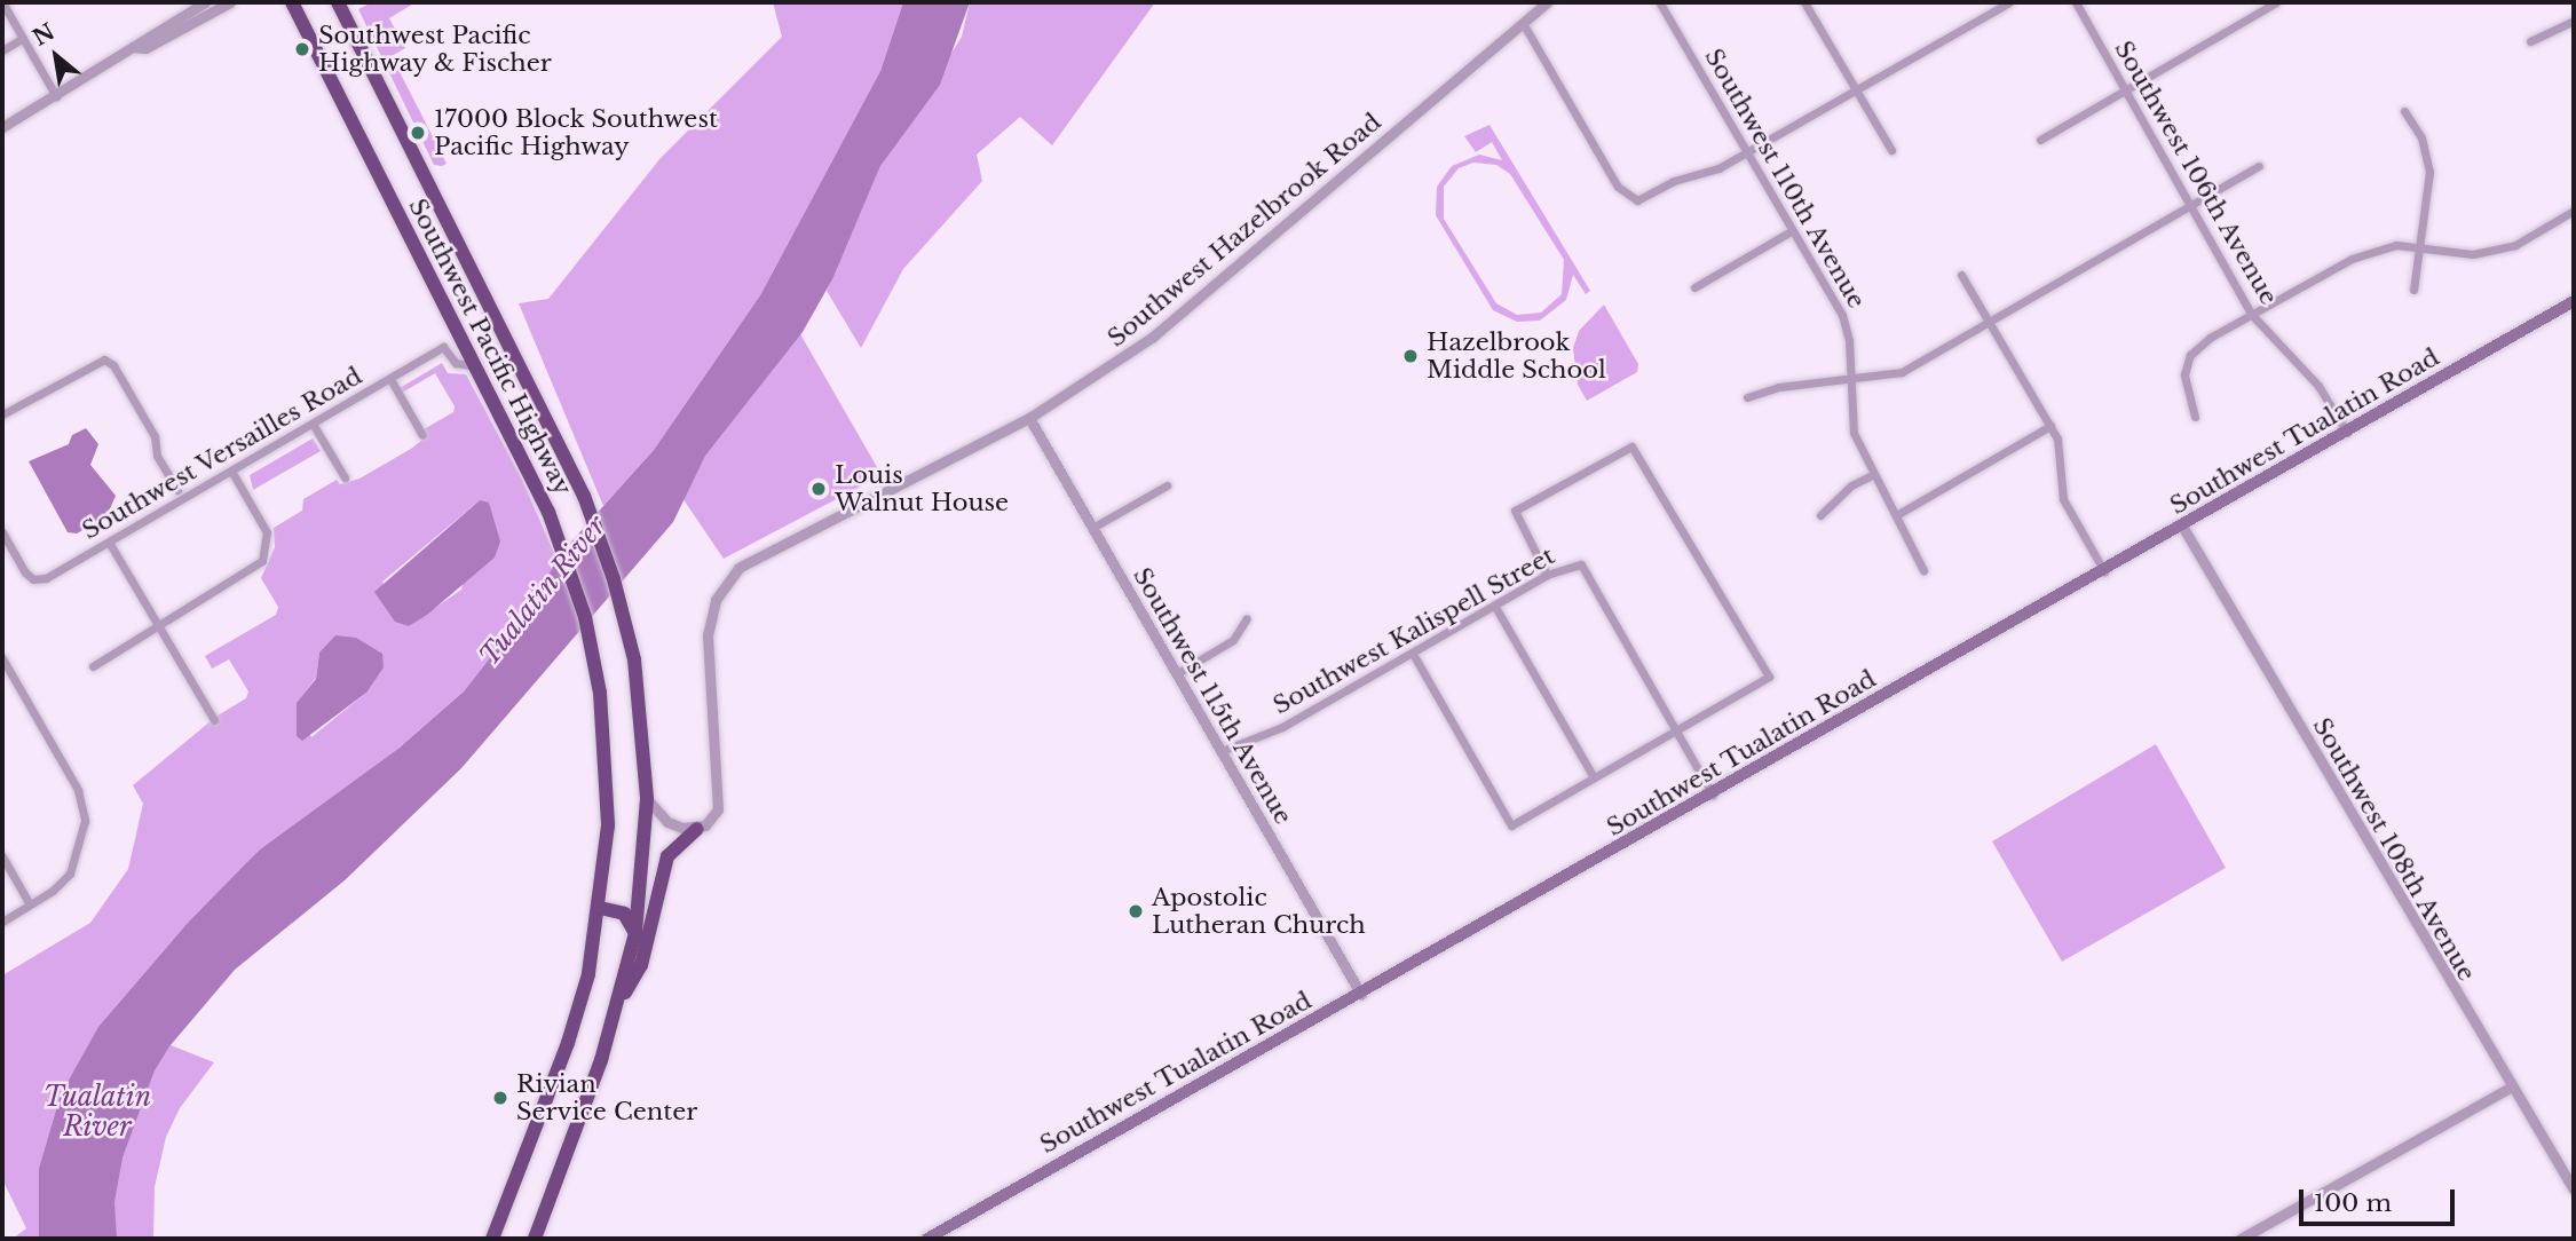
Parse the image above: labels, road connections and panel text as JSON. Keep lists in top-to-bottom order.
{
  "streets": {
    "highway": ["Southwest Pacific Highway"],
    "main road": ["Southwest Tualatin Road"],
    "street": [
      "Southwest 106th Avenue",
      "Southwest 110th Avenue",
      "Southwest Hazelbrook Road",
      "Southwest Versailles Road",
      "Southwest Kalispell Street",
      "Southwest 115th Avenue",
      "Southwest 108th Avenue"
    ]
  },
  "crossings": [
    ["Southwest 106th Avenue", "Southwest Tualatin Road"],
    ["Southwest Hazelbrook Road", "Southwest 115th Avenue"],
    ["Southwest Pacific Highway", "Southwest Versailles Road"],
    ["Southwest Tualatin Road", "Southwest 115th Avenue"],
    ["Southwest Tualatin Road", "Southwest 108th Avenue"],
    ["Southwest Kalispell Street", "Southwest 115th Avenue"]
  ],
  "water": ["Tualatin River"],
  "places": [
    "Southwest Pacific Highway & Fischer",
    "17000 Block Southwest Pacific Highway",
    "Hazelbrook Middle School",
    "Louis Walnut House",
    "Apostolic Lutheran Church",
    "Rivian Service Center"
  ],
  "scale_bar": "100 m",
  "north": "top left"
}
